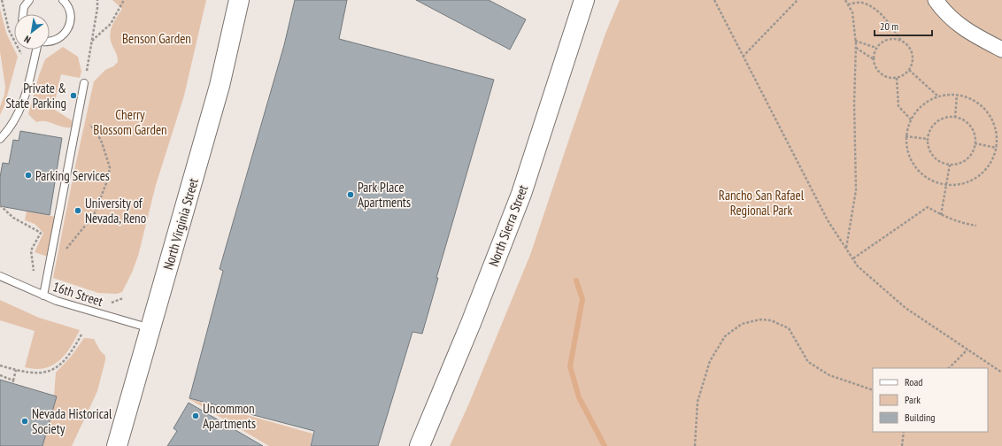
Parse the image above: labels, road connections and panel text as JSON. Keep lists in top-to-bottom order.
{
  "streets": {
    "main road": ["North Virginia Street", "North Sierra Street"],
    "lane": ["16th Street"]
  },
  "crossings": [
    ["North Virginia Street", "16th Street"]
  ],
  "parks": ["Benson Garden", "Cherry Blossom Garden", "Rancho San Rafael Regional Park"],
  "places": [
    "Private & State Parking",
    "Parking Services",
    "Park Place Apartments",
    "University of Nevada, Reno",
    "Uncommon Apartments",
    "Nevada Historical Society"
  ],
  "legend": ["Road", "Park", "Building"],
  "scale_bar": "20 m",
  "north": "bottom left"
}
